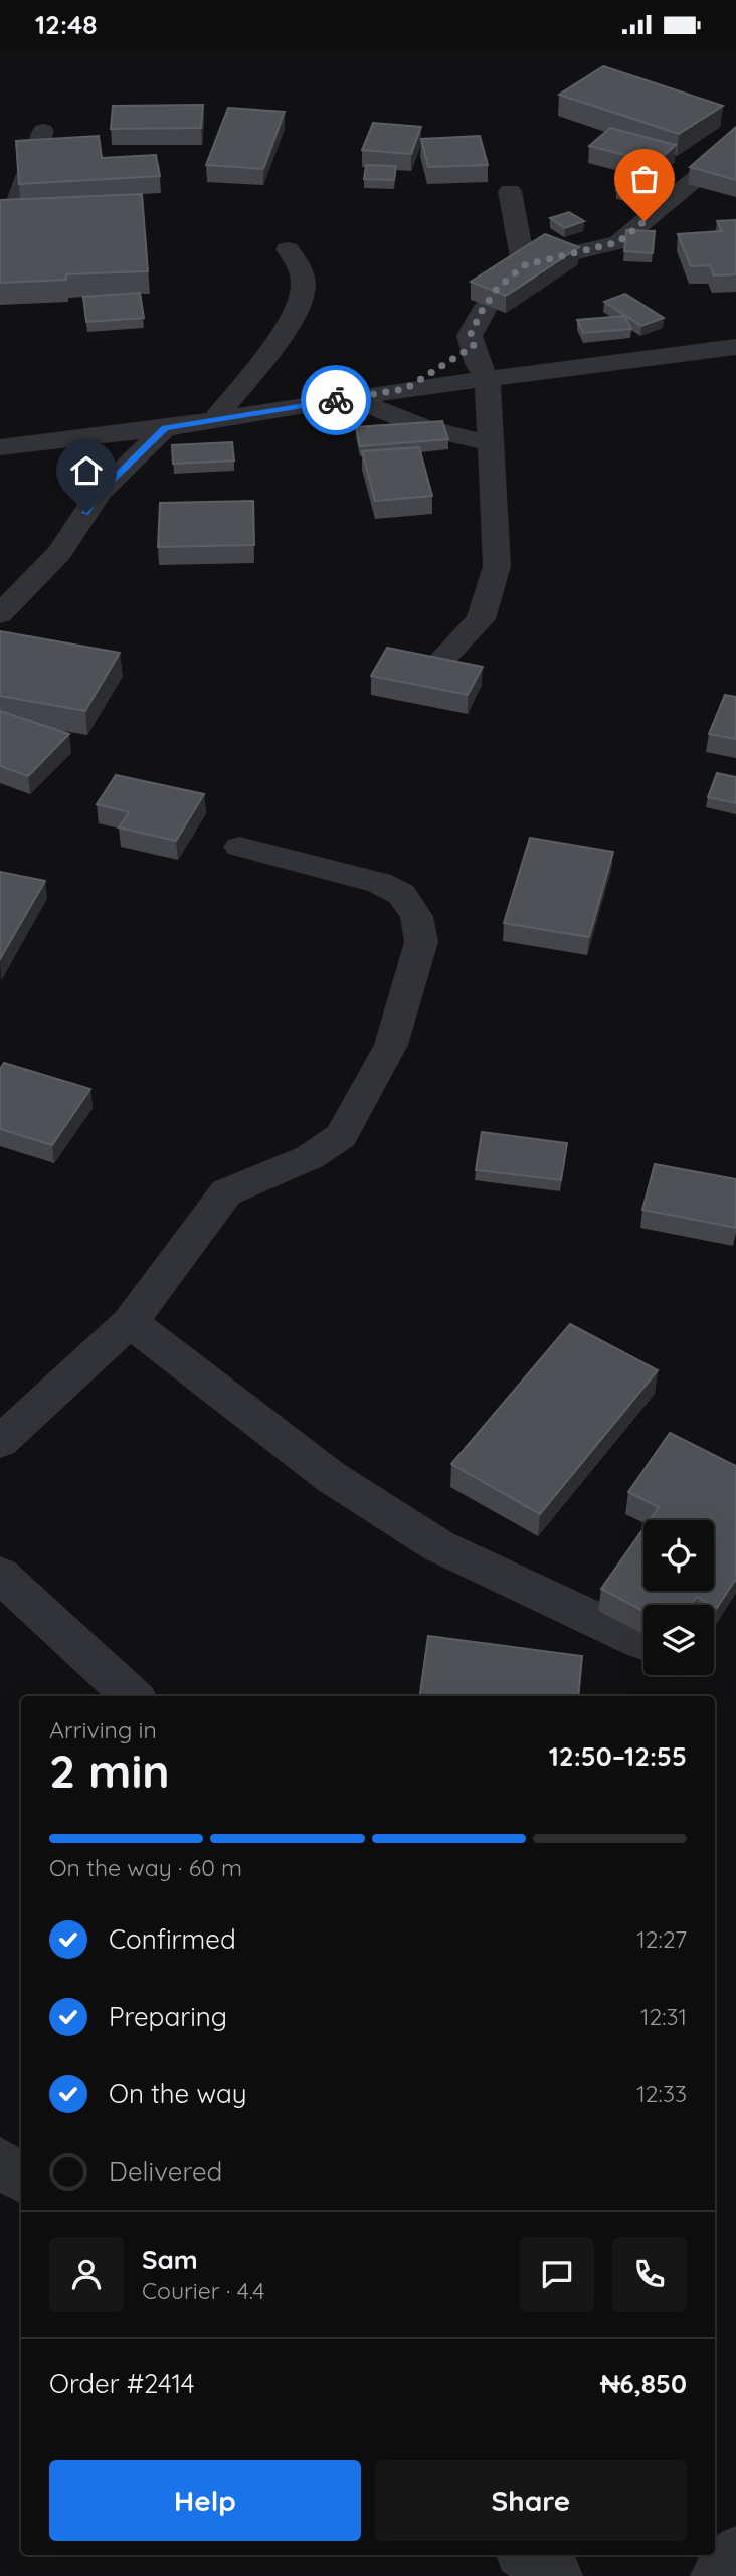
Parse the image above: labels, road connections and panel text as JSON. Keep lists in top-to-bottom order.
{
  "page": {
    "status": "12:48",
    "heading": ["2 min", "Arriving in", "12:50–12:55"],
    "panel": [
      "Sam",
      "Courier · 4.4",
      "Order #2414",
      "₦6,850"
    ],
    "bar": "On the way · 60 m",
    "list": [
      ["Confirmed", "12:27"],
      ["Preparing", "12:31"],
      ["On the way", "12:33"],
      "Delivered"
    ],
    "buttons": ["Help", "Share"]
  }
}
